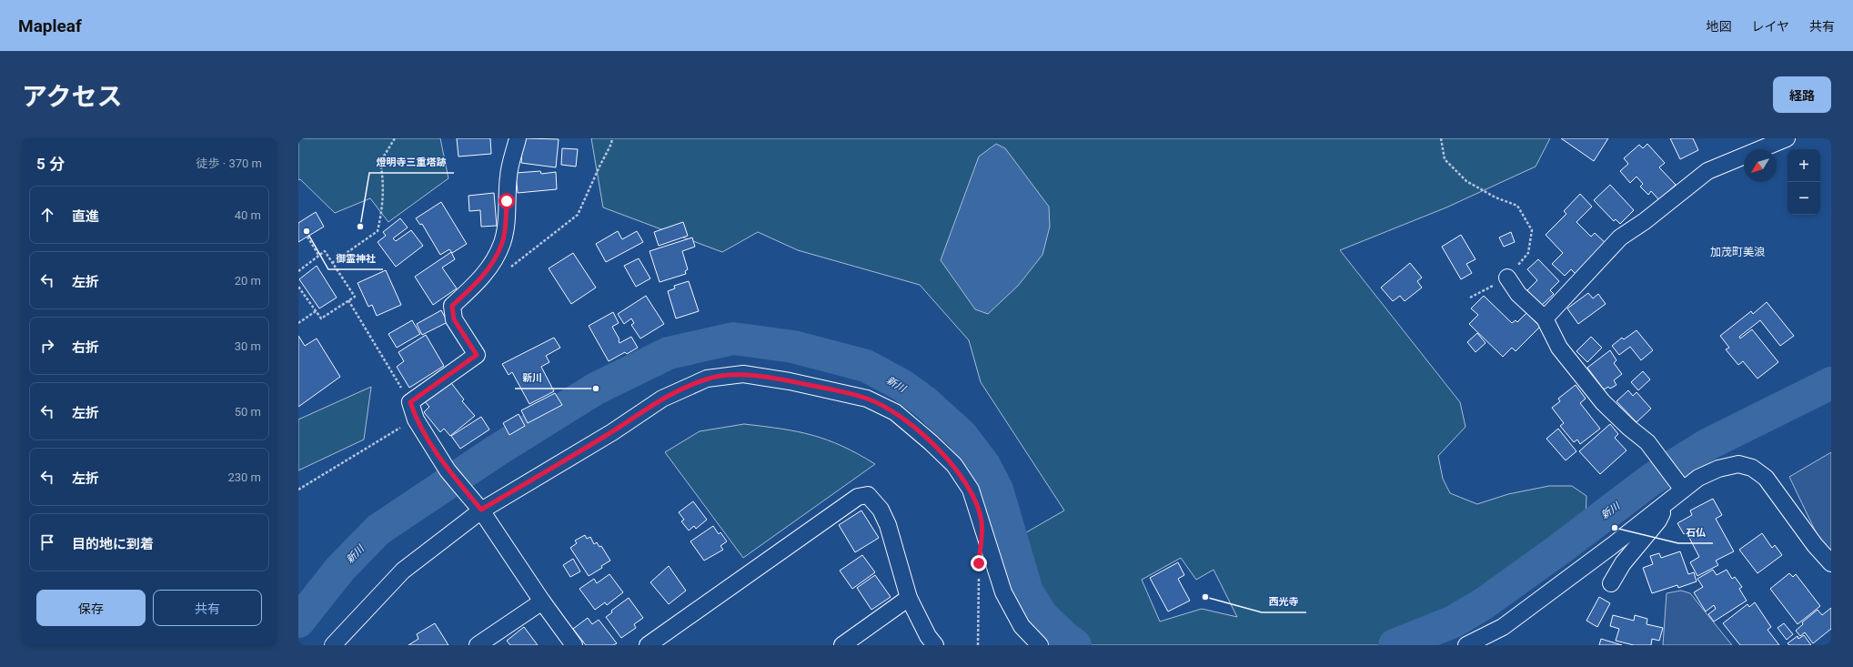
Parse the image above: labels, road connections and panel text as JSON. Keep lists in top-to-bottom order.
{
  "districts": ["加茂町美浪"],
  "water": ["新川"],
  "places": [
    "燈明寺三重塔跡",
    "御霊神社",
    "新川",
    "石仏",
    "西光寺"
  ],
  "north": "bottom left",
  "page": {
    "header": "Mapleaf",
    "nav": ["地図", "レイヤ", "共有"],
    "title": "アクセス",
    "buttons": [
      "経路",
      ["保存", "共有"]
    ],
    "heading": ["5 分", "徒歩 · 370 m"],
    "map_buttons": ["+", "−"],
    "list": [
      ["直進", "40 m"],
      ["左折", "20 m"],
      ["右折", "30 m"],
      ["左折", "50 m"],
      ["左折", "230 m"],
      "目的地に到着"
    ]
  }
}
